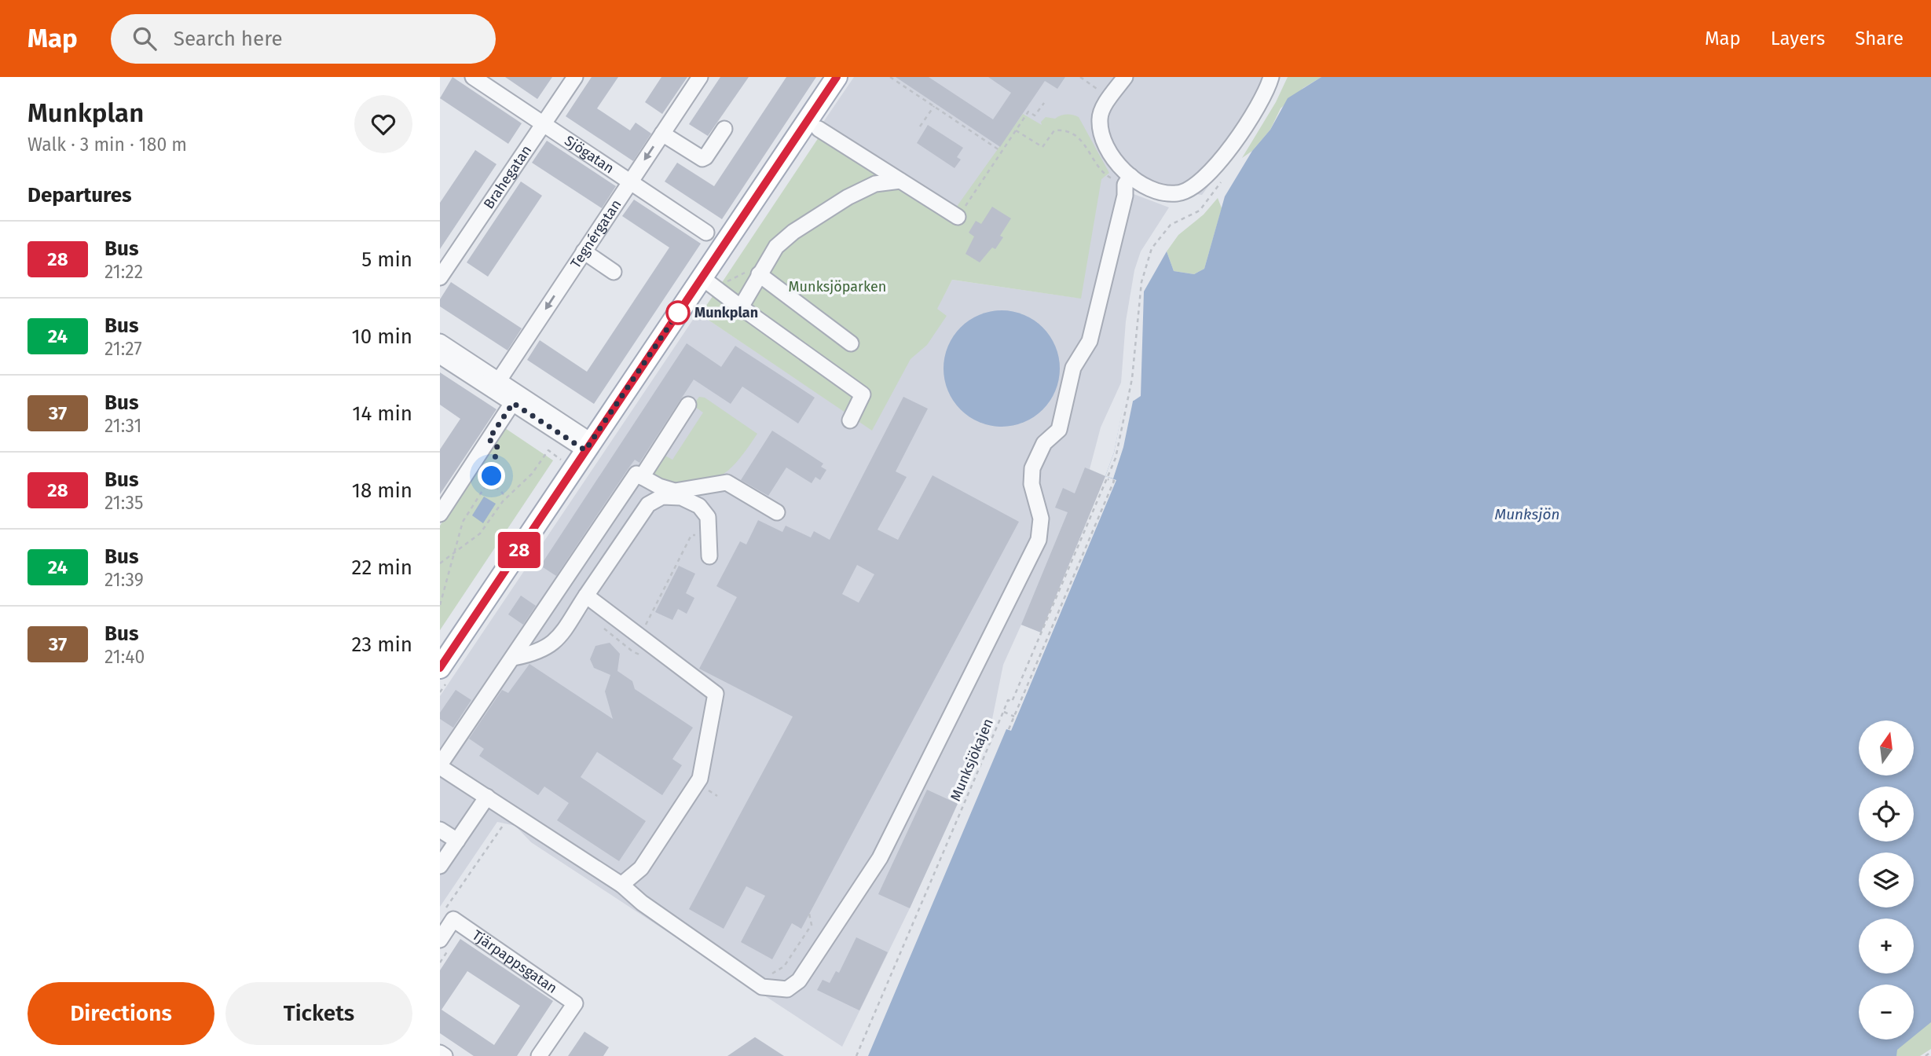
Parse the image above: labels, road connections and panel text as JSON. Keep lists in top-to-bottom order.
{
  "streets": {
    "street": [
      "Sjögatan",
      "Brahegatan",
      "Tegnérgatan",
      "Tjärpappsgatan"
    ],
    "path": ["Munksjökajen"]
  },
  "crossings": [
    ["Sjögatan", "Brahegatan"],
    ["Sjögatan", "Tegnérgatan"]
  ],
  "one_way": ["Tegnérgatan"],
  "water": ["Munksjön"],
  "parks": ["Munksjöparken"],
  "places": ["Munkplan"],
  "lines": ["bus line 28"],
  "north": "top",
  "page": {
    "header": "Map",
    "search": "Search here",
    "nav": ["Map", "Layers", "Share"],
    "heading": [
      ["Munkplan", "Walk · 3 min · 180 m"],
      "Departures"
    ],
    "on_map": "28",
    "list": [
      {
        "mark": "28",
        "name": "Bus",
        "note": "21:22",
        "value": "5 min"
      },
      {
        "mark": "24",
        "name": "Bus",
        "note": "21:27",
        "value": "10 min"
      },
      {
        "mark": "37",
        "name": "Bus",
        "note": "21:31",
        "value": "14 min"
      },
      {
        "mark": "28",
        "name": "Bus",
        "note": "21:35",
        "value": "18 min"
      },
      {
        "mark": "24",
        "name": "Bus",
        "note": "21:39",
        "value": "22 min"
      },
      {
        "mark": "37",
        "name": "Bus",
        "note": "21:40",
        "value": "23 min"
      }
    ],
    "map_buttons": ["+", "−"],
    "buttons": ["Directions", "Tickets"]
  }
}
